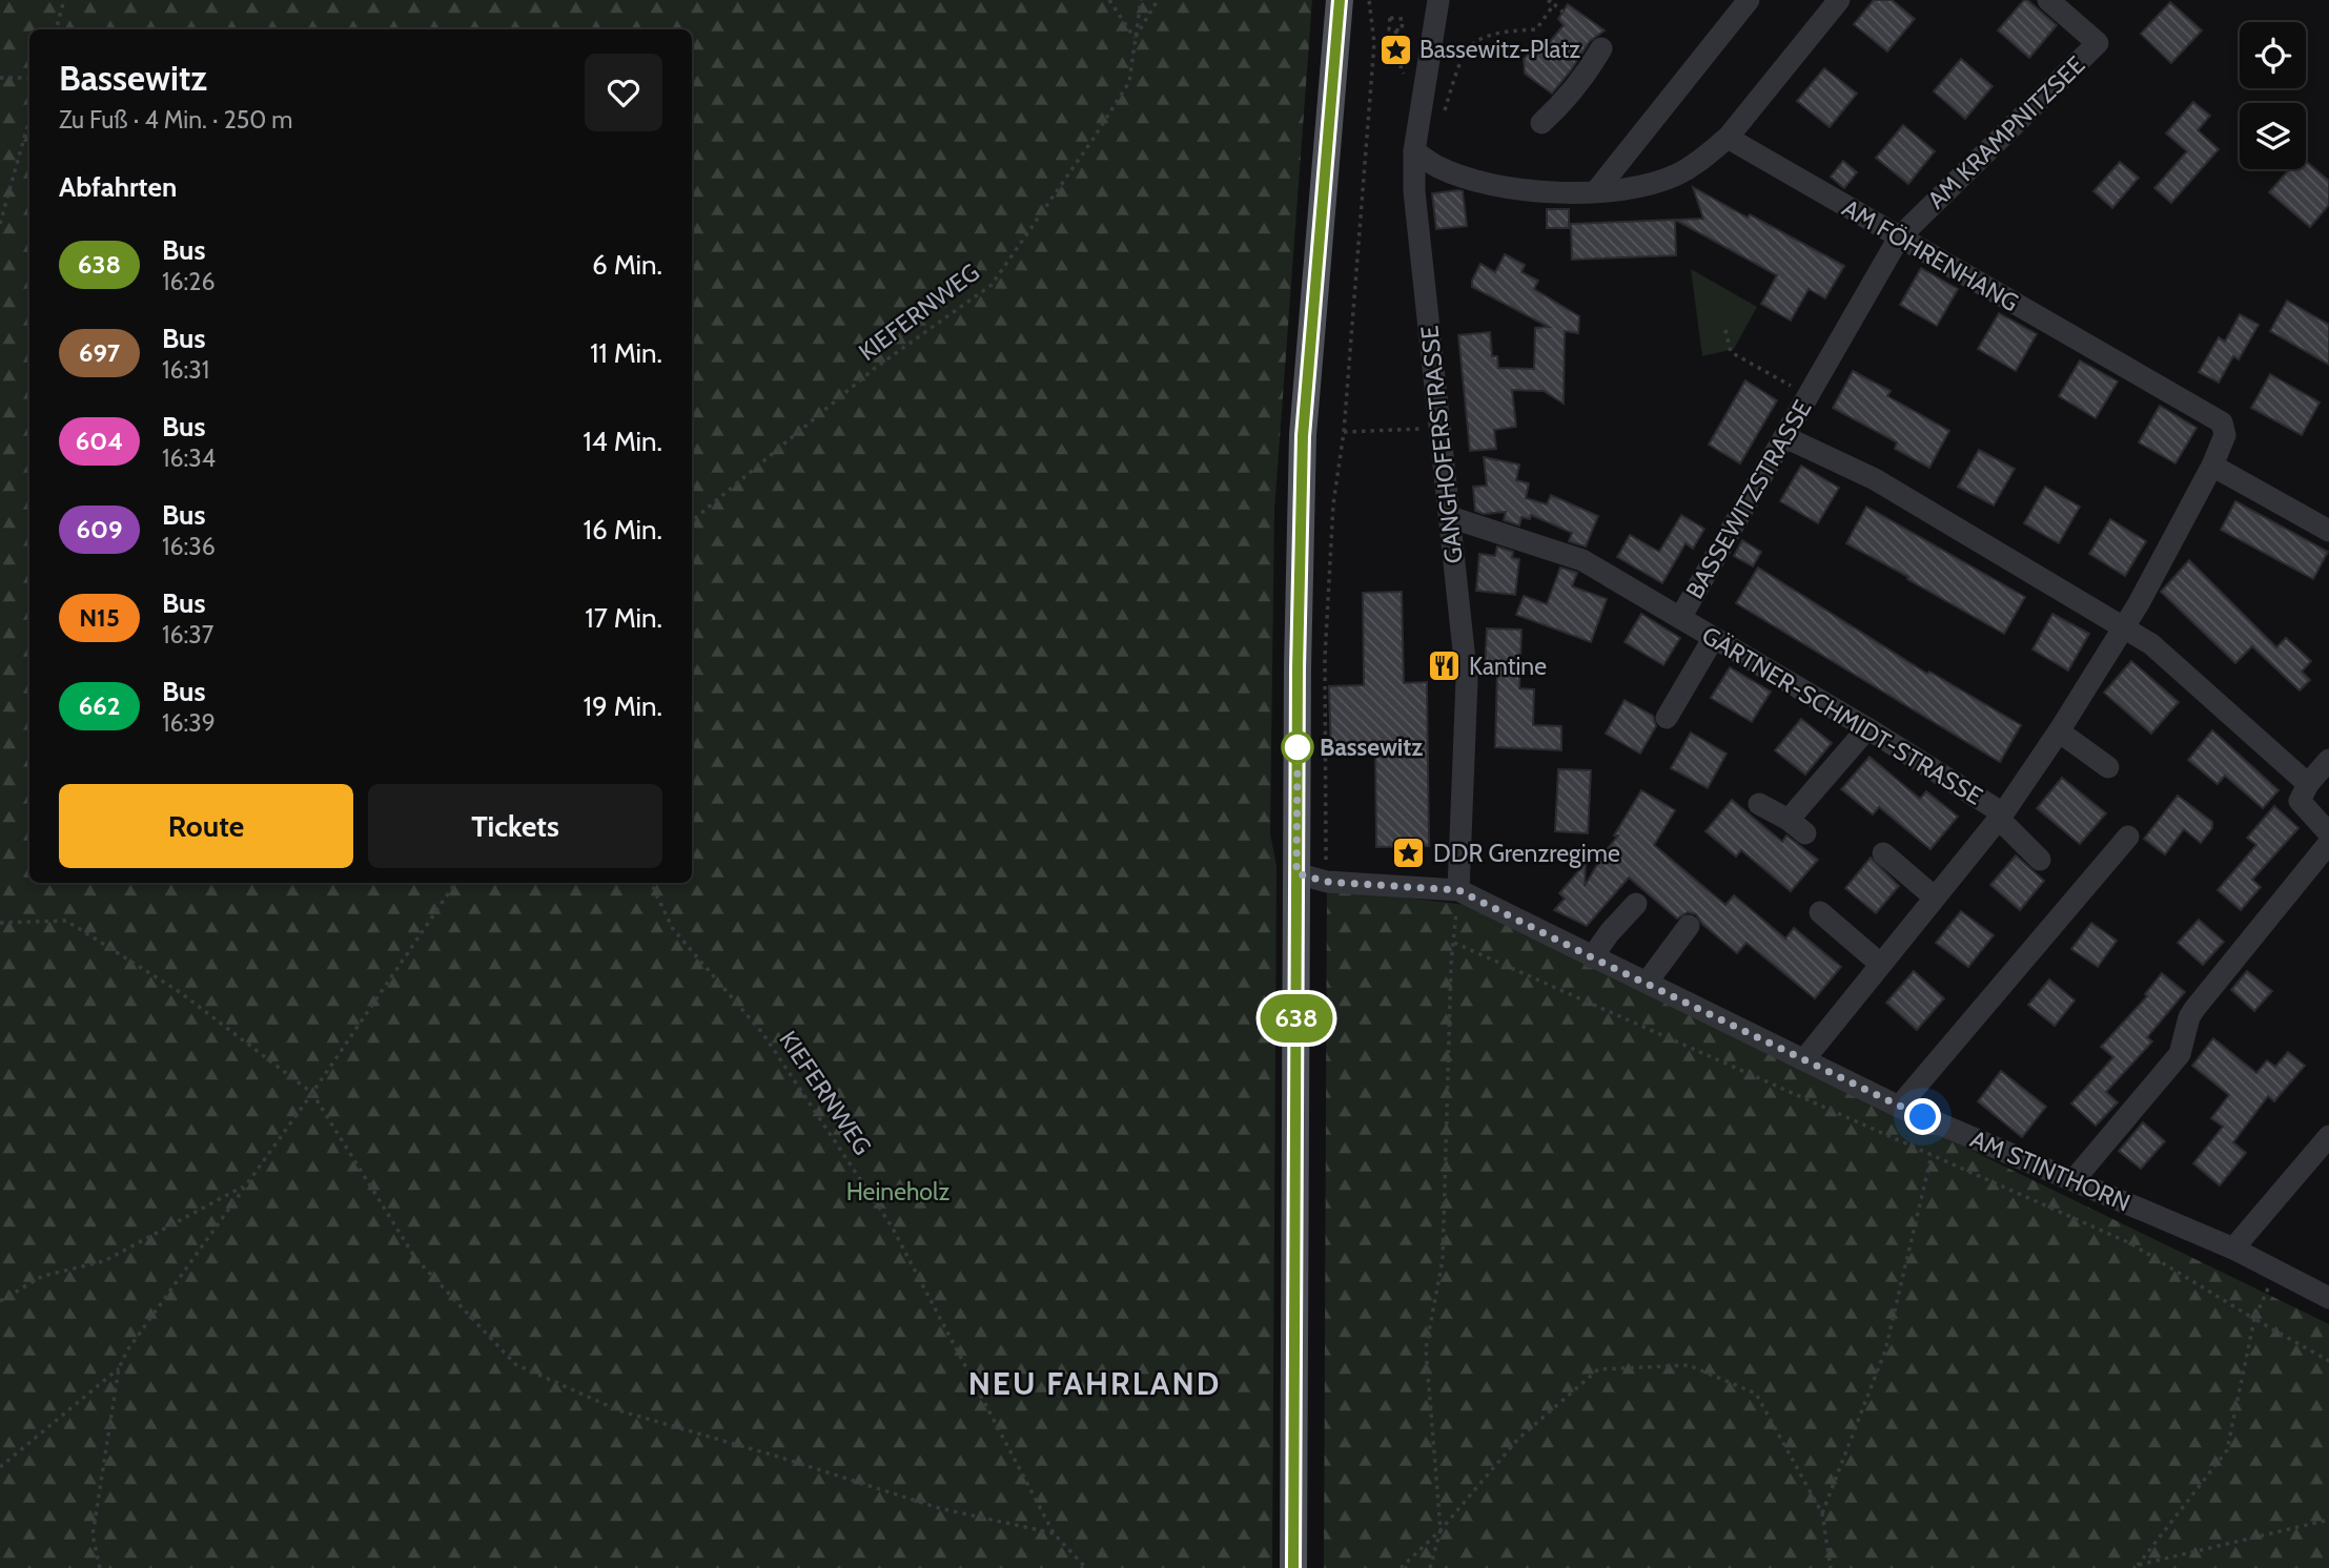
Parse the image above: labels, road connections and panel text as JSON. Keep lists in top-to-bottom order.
{
  "streets": {
    "street": [
      "AM KRAMPNITZSEE",
      "AM FÖHRENHANG",
      "GANGHOFERSTRASSE",
      "BASSEWITZSTRASSE",
      "GÄRTNER-SCHMIDT-STRASSE",
      "AM STINTHORN"
    ],
    "path": ["KIEFERNWEG"]
  },
  "crossings": [
    ["AM KRAMPNITZSEE", "AM FÖHRENHANG"],
    ["AM KRAMPNITZSEE", "BASSEWITZSTRASSE"],
    ["AM FÖHRENHANG", "BASSEWITZSTRASSE"],
    ["AM FÖHRENHANG", "GÄRTNER-SCHMIDT-STRASSE"],
    ["GANGHOFERSTRASSE", "BASSEWITZSTRASSE"],
    ["GANGHOFERSTRASSE", "AM STINTHORN"],
    ["BASSEWITZSTRASSE", "GÄRTNER-SCHMIDT-STRASSE"],
    ["GÄRTNER-SCHMIDT-STRASSE", "AM STINTHORN"]
  ],
  "districts": ["NEU FAHRLAND"],
  "parks": ["Heineholz"],
  "places": {
    "place": ["Bassewitz-Platz", "DDR Grenzregime"],
    "restaurant": ["Kantine"],
    "other": ["Bassewitz"]
  },
  "lines": ["bus line 638"],
  "page": {
    "on_map": "638",
    "heading": [
      ["Bassewitz", "Zu Fuß · 4 Min. · 250 m"],
      "Abfahrten"
    ],
    "list": [
      {
        "mark": "638",
        "name": "Bus",
        "note": "16:26",
        "value": "6 Min."
      },
      {
        "mark": "697",
        "name": "Bus",
        "note": "16:31",
        "value": "11 Min."
      },
      {
        "mark": "604",
        "name": "Bus",
        "note": "16:34",
        "value": "14 Min."
      },
      {
        "mark": "609",
        "name": "Bus",
        "note": "16:36",
        "value": "16 Min."
      },
      {
        "mark": "N15",
        "name": "Bus",
        "note": "16:37",
        "value": "17 Min."
      },
      {
        "mark": "662",
        "name": "Bus",
        "note": "16:39",
        "value": "19 Min."
      }
    ],
    "buttons": ["Route", "Tickets"]
  }
}
